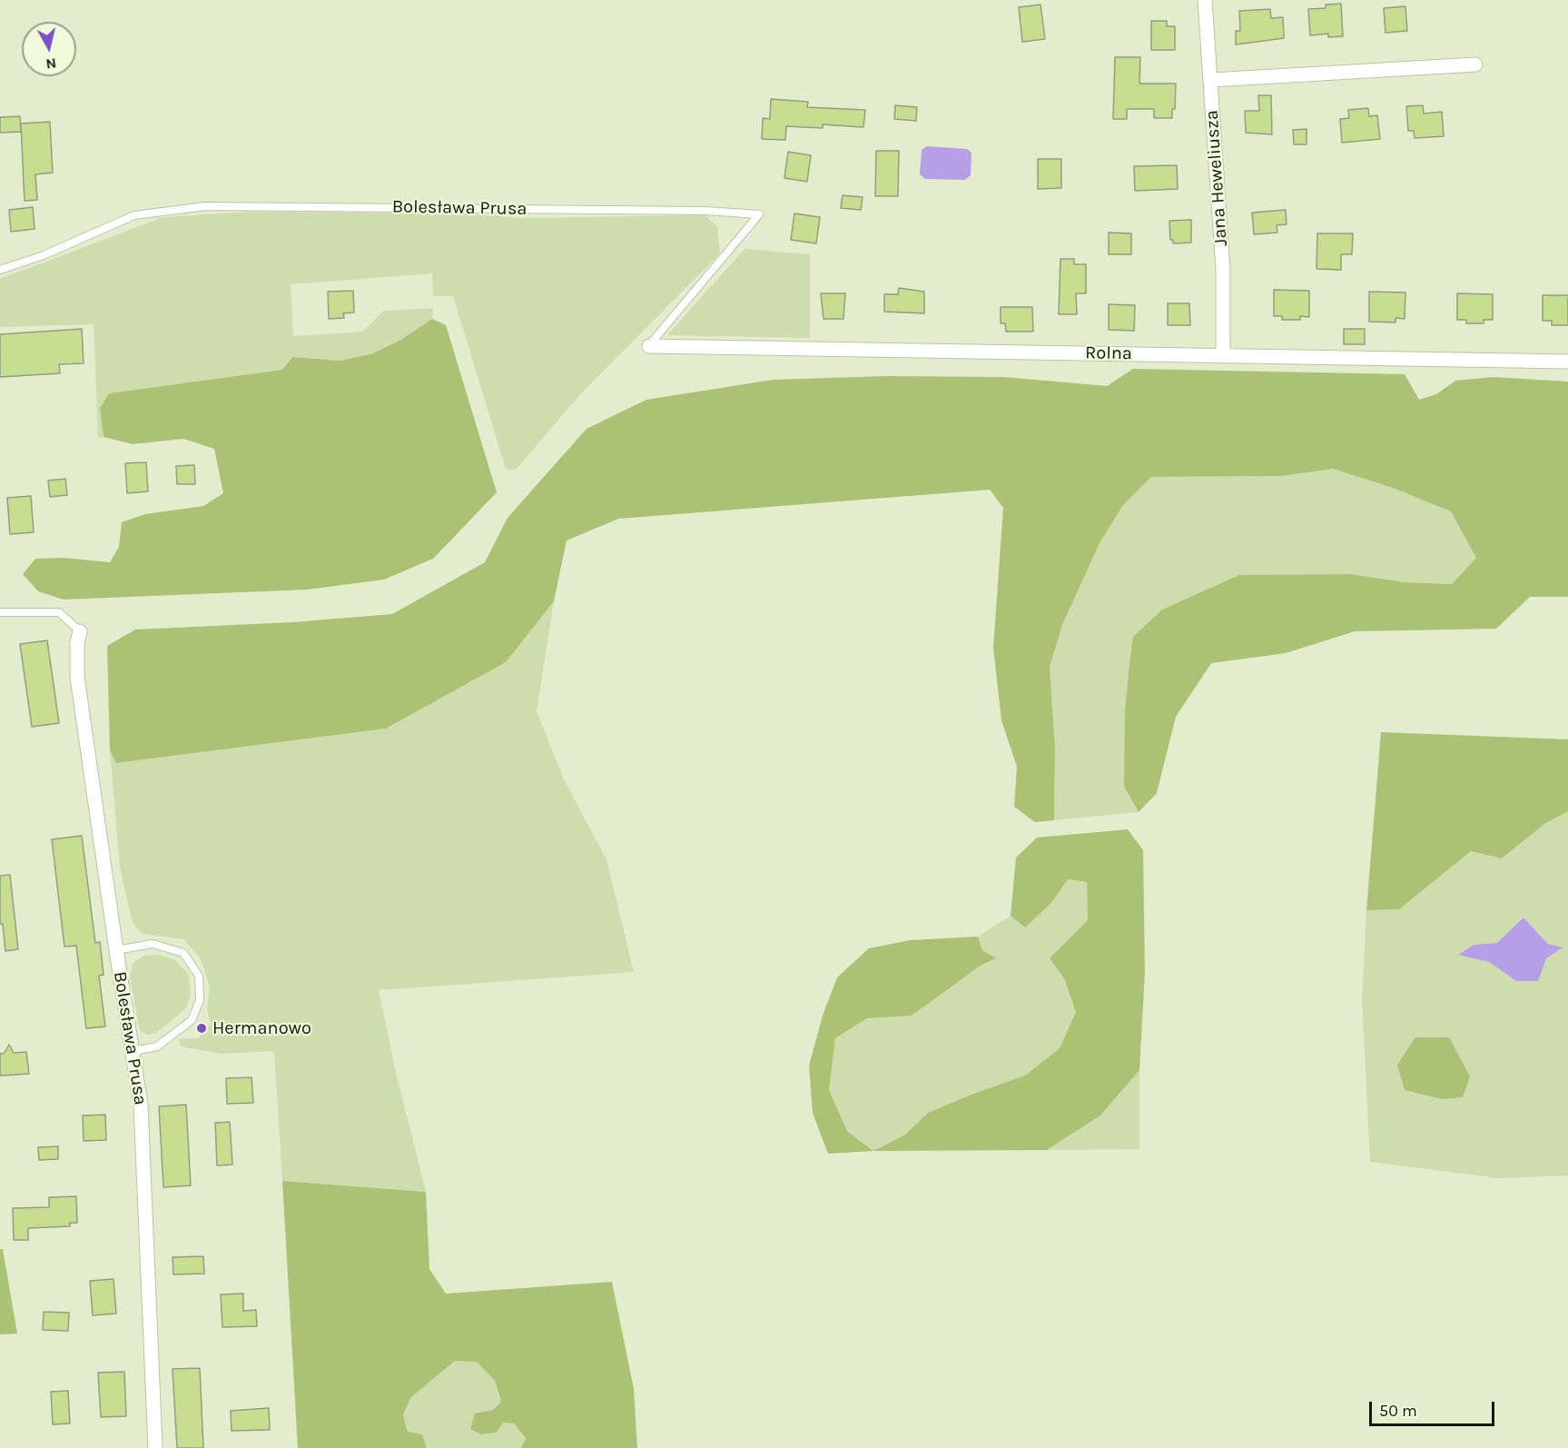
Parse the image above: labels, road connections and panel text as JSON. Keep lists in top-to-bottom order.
{
  "streets": {
    "street": ["Jana Heweliusza", "Bolesława Prusa", "Rolna"]
  },
  "crossings": [
    ["Jana Heweliusza", "Rolna"],
    ["Bolesława Prusa", "Rolna"]
  ],
  "places": ["Hermanowo"],
  "scale_bar": "50 m",
  "north": "bottom"
}
